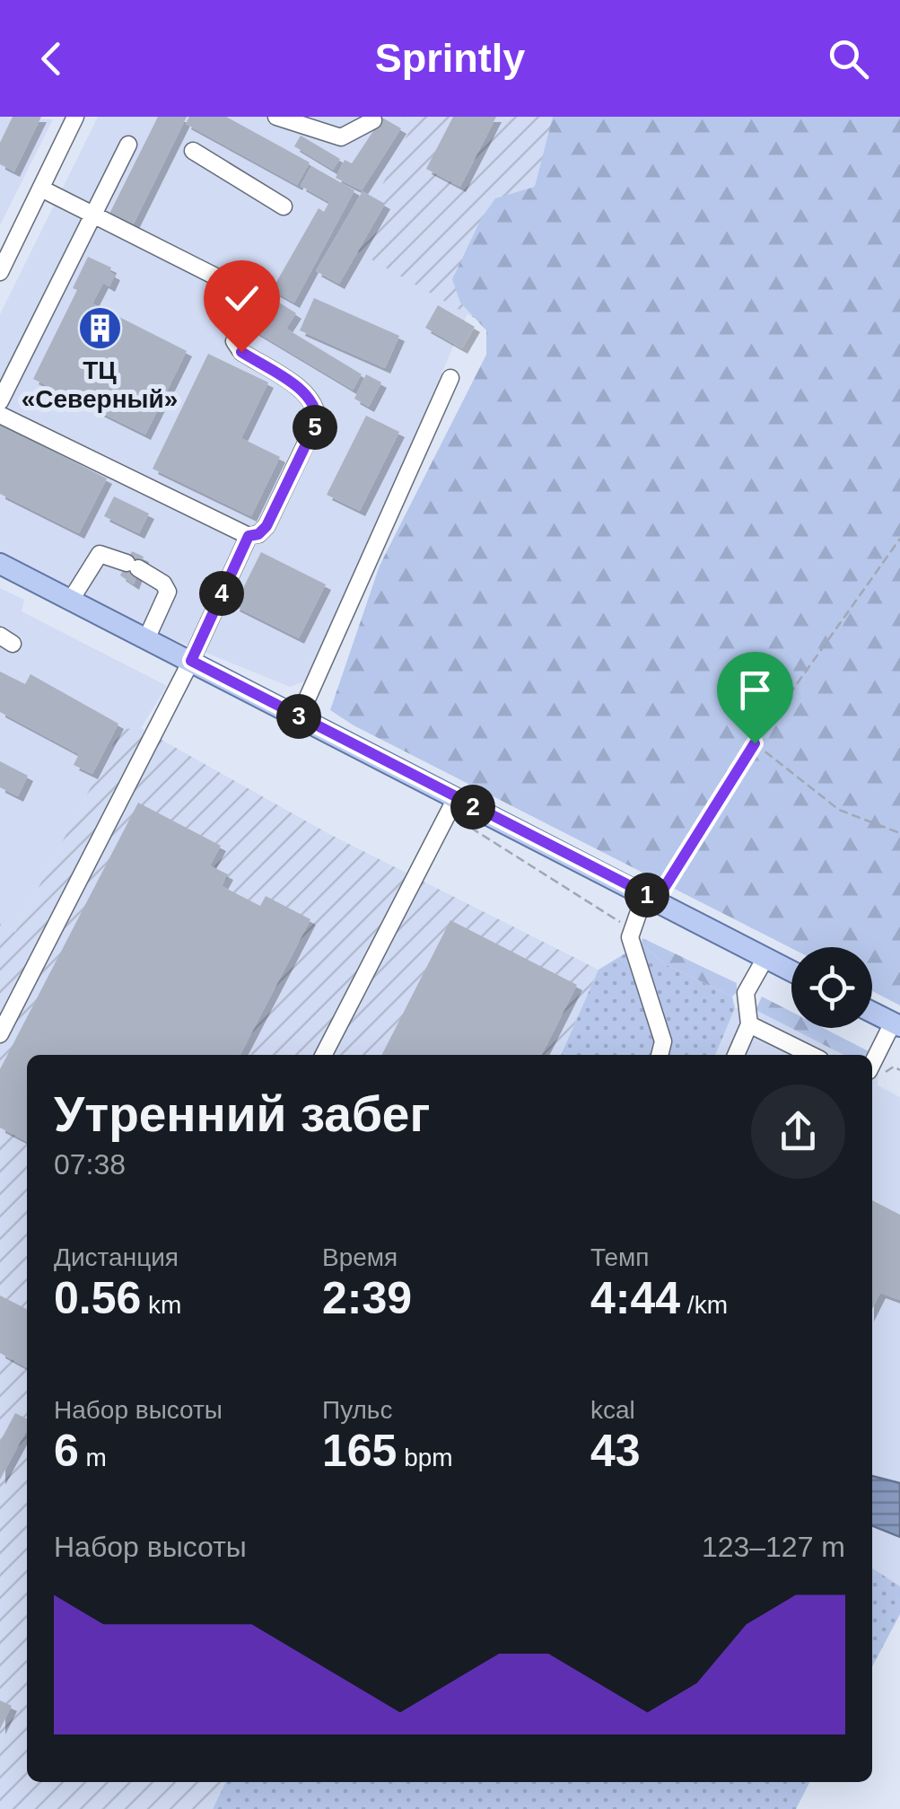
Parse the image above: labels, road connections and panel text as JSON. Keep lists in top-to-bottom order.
{
  "places": {
    "building": ["ТЦ «Северный»"]
  },
  "page": {
    "header": "Sprintly",
    "pins": [
      "5",
      "4",
      "3",
      "2",
      "1"
    ],
    "heading": ["Утренний забег", "07:38"],
    "stats": [
      ["Дистанция", "0.56 km"],
      ["Время", "2:39"],
      ["Темп", "4:44 /km"],
      ["Набор высоты", "6 m"],
      ["Пульс", "165 bpm"],
      ["kcal", "43"]
    ],
    "chart": ["Набор высоты", "123–127 m"]
  }
}
